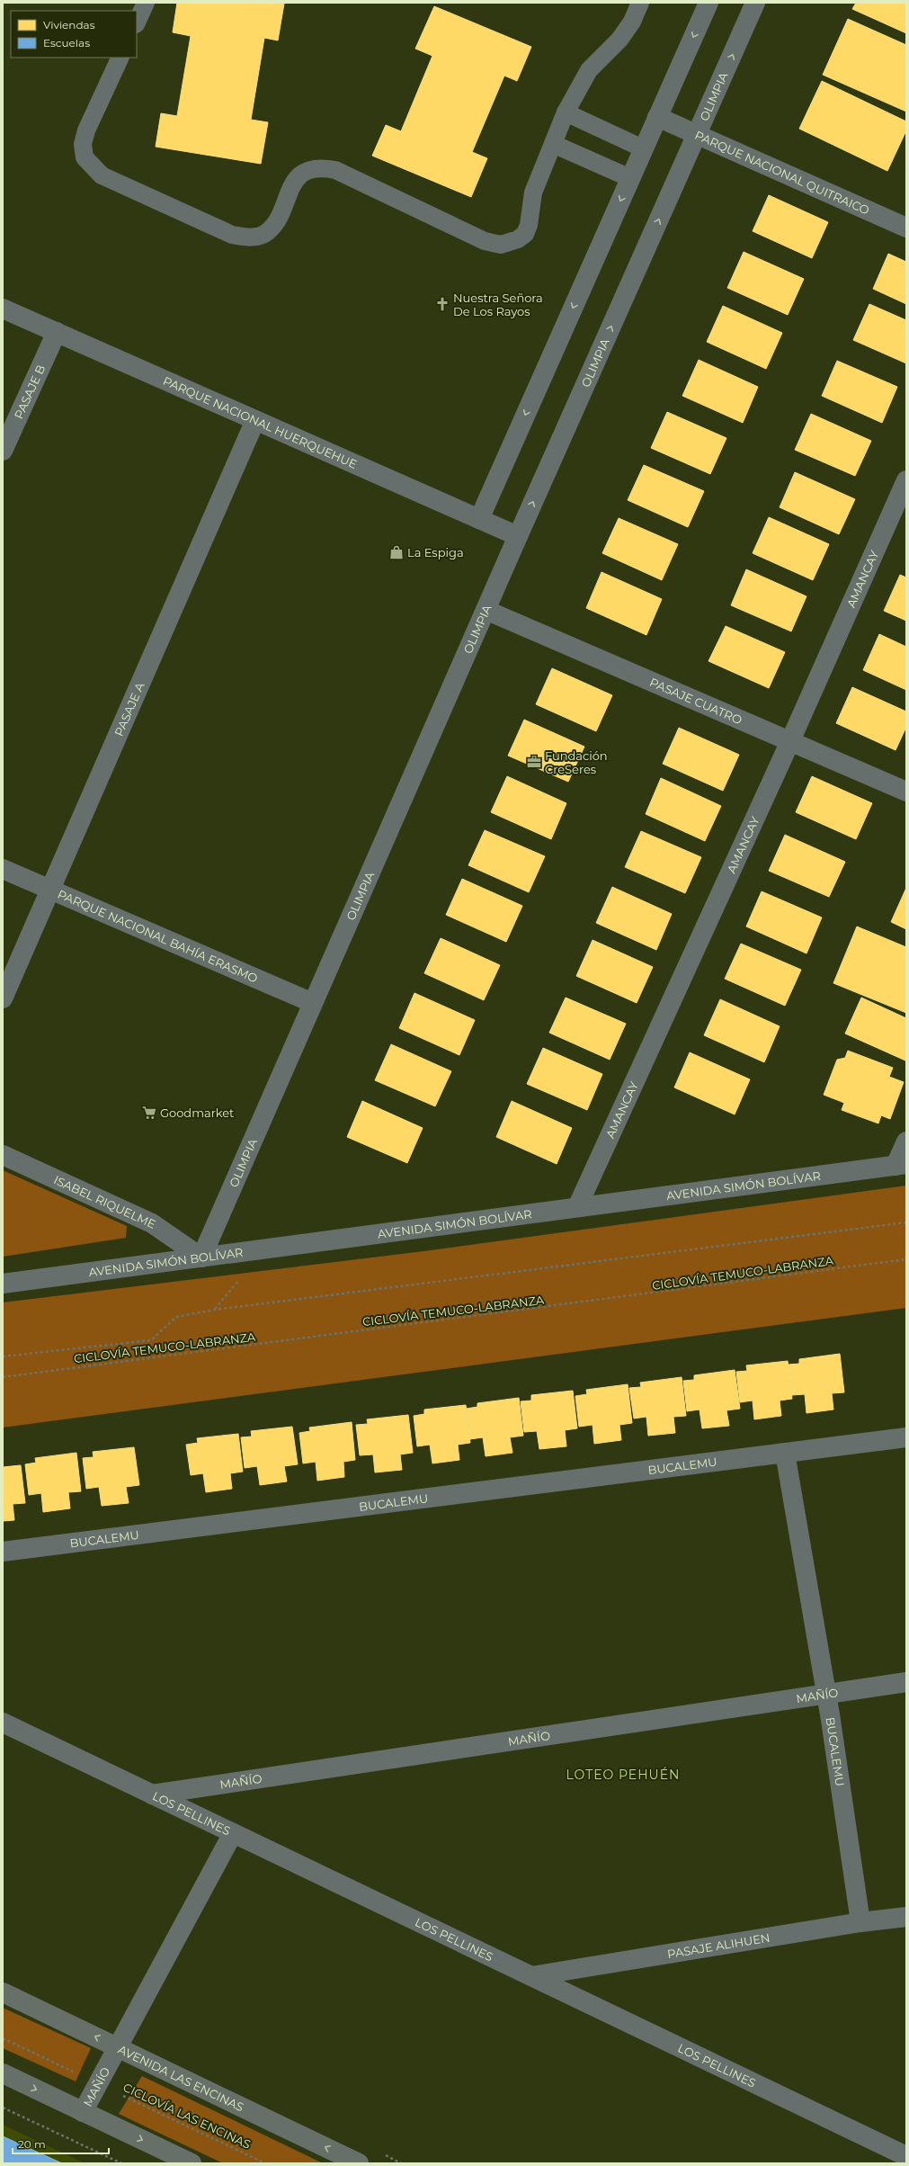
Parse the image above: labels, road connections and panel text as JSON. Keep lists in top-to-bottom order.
{
  "streets": {
    "main road": ["AVENIDA LAS ENCINAS"],
    "street": [
      "OLIMPIA",
      "PARQUE NACIONAL QUITRAICO",
      "PASAJE B",
      "PARQUE NACIONAL HUERQUEHUE",
      "AMANCAY",
      "PASAJE CUATRO",
      "PASAJE A",
      "PARQUE NACIONAL BAHÍA ERASMO",
      "AVENIDA SIMÓN BOLÍVAR",
      "ISABEL RIQUELME",
      "BUCALEMU",
      "MAÑÍO",
      "LOS PELLINES",
      "PASAJE ALIHUEN"
    ],
    "path": ["CICLOVÍA TEMUCO-LABRANZA", "CICLOVÍA LAS ENCINAS"]
  },
  "crossings": [
    ["OLIMPIA", "PARQUE NACIONAL QUITRAICO"],
    ["OLIMPIA", "PARQUE NACIONAL HUERQUEHUE"],
    ["OLIMPIA", "PASAJE CUATRO"],
    ["OLIMPIA", "PARQUE NACIONAL BAHÍA ERASMO"],
    ["OLIMPIA", "AVENIDA SIMÓN BOLÍVAR"],
    ["OLIMPIA", "ISABEL RIQUELME"],
    ["PASAJE B", "PARQUE NACIONAL HUERQUEHUE"],
    ["PARQUE NACIONAL HUERQUEHUE", "PASAJE A"],
    ["AMANCAY", "PASAJE CUATRO"],
    ["AMANCAY", "AVENIDA SIMÓN BOLÍVAR"],
    ["PASAJE A", "PARQUE NACIONAL BAHÍA ERASMO"],
    ["AVENIDA SIMÓN BOLÍVAR", "ISABEL RIQUELME"],
    ["BUCALEMU", "MAÑÍO"],
    ["BUCALEMU", "PASAJE ALIHUEN"],
    ["MAÑÍO", "LOS PELLINES"],
    ["MAÑÍO", "AVENIDA LAS ENCINAS"],
    ["MAÑÍO", "CICLOVÍA LAS ENCINAS"],
    ["LOS PELLINES", "PASAJE ALIHUEN"]
  ],
  "districts": ["LOTEO PEHUÉN"],
  "places": {
    "church": ["Nuestra Señora De Los Rayos"],
    "shop": ["La Espiga"],
    "office": ["Fundación CreSeres"],
    "supermarket": ["Goodmarket"]
  },
  "legend": ["Viviendas", "Escuelas"],
  "scale_bar": "20 m"
}
